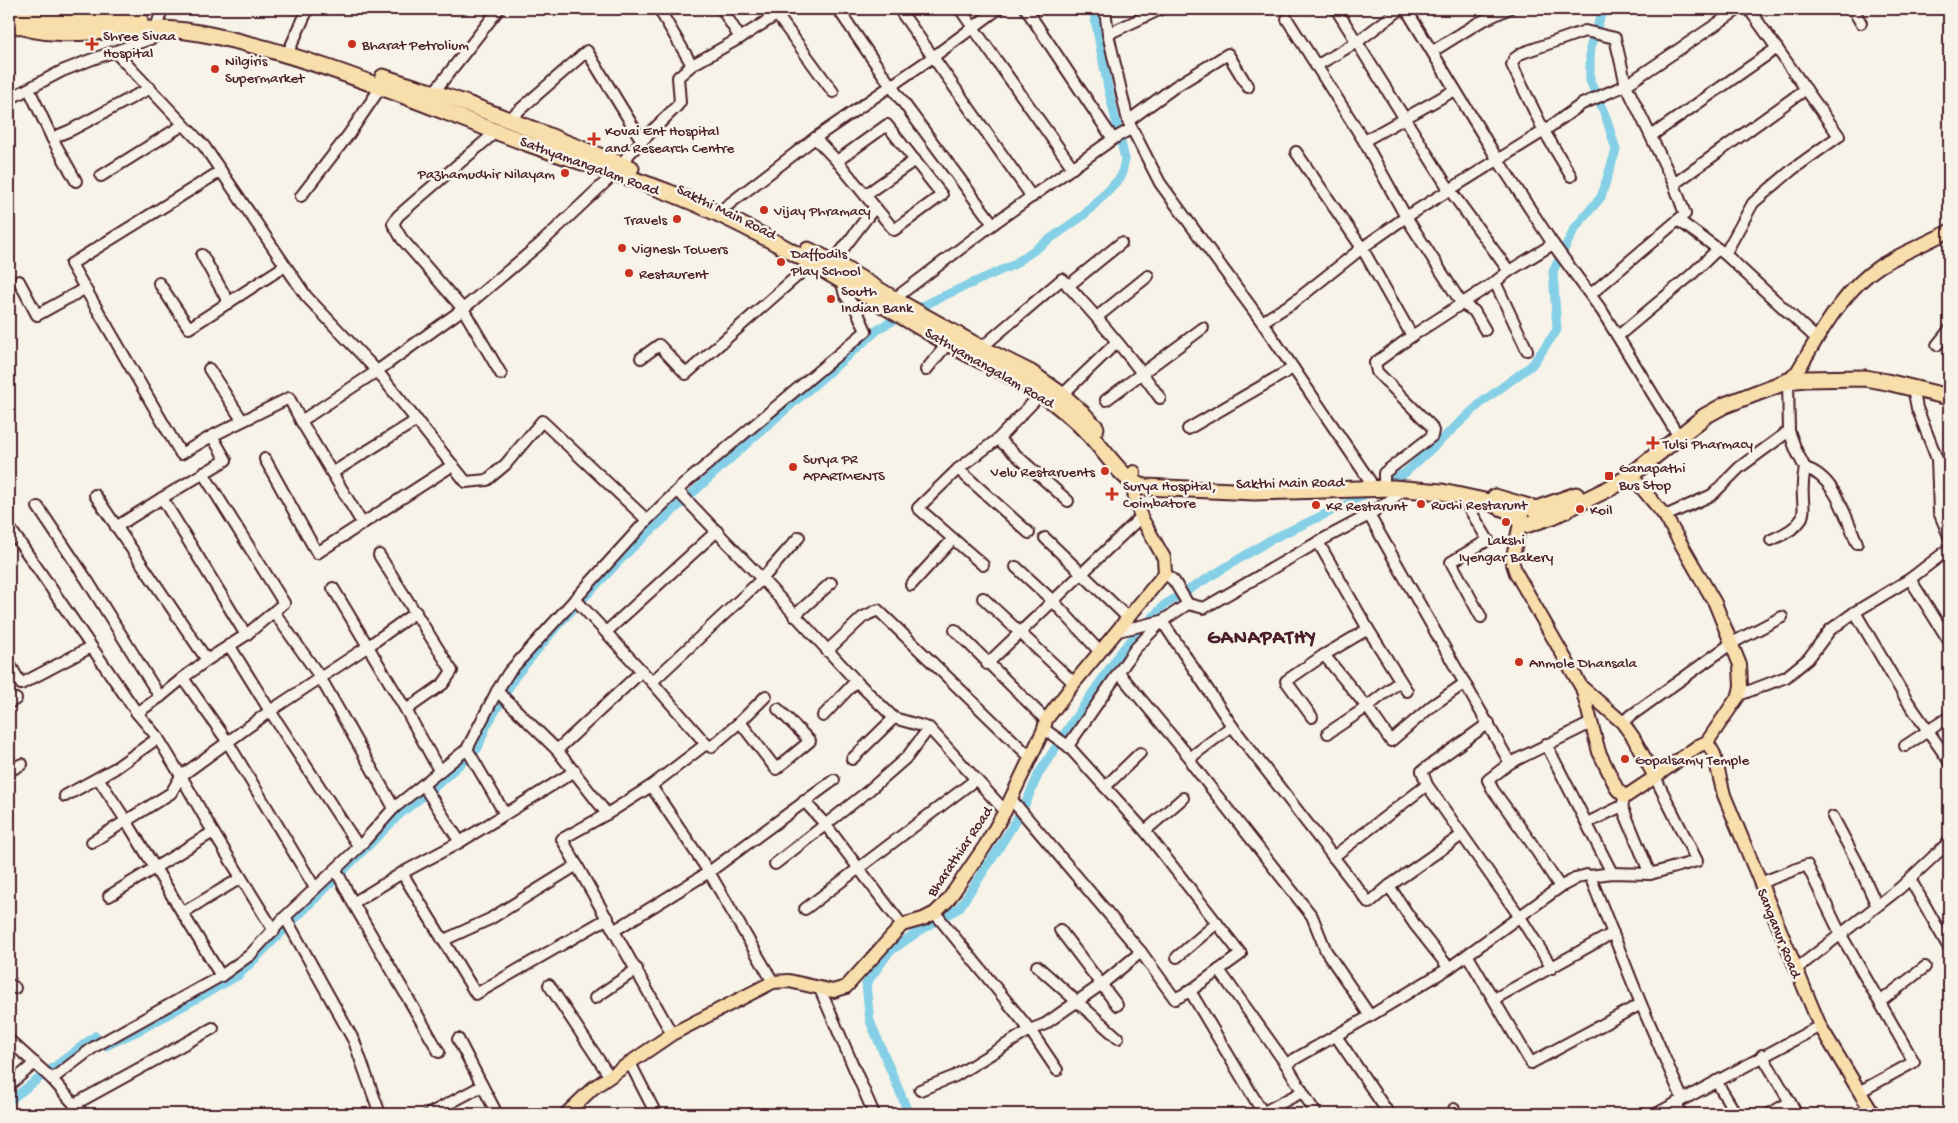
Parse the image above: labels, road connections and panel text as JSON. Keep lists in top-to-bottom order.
{
  "streets": {
    "highway": ["Sathyamangalam Road", "Sakthi Main Road"],
    "main road": ["Bharathiar Road", "Sanganur Road"]
  },
  "crossings": [
    ["Sathyamangalam Road", "Sakthi Main Road"]
  ],
  "districts": ["GANAPATHY"],
  "places": {
    "health": [
      "Shree Sivaa Hospital",
      "Kovai Ent Hospital and Research Centre",
      "Tulsi Pharmacy",
      "Surya Hospital, Coimbatore"
    ],
    "other": [
      "Bharat Petrolium",
      "Nilgiris Supermarket",
      "Pazhamudhir Nilayam",
      "Vijay Phramacy",
      "Travels",
      "Vignesh Towers",
      "Daffodils Play School",
      "Restaurent",
      "South Indian Bank",
      "Surya PR APARTMENTS",
      "Velu Restaruents",
      "Ruchi Restarunt",
      "KR Restarunt",
      "Koil",
      "Lakshi Iyengar Bakery",
      "Anmole Dhansala",
      "Gopalsamy Temple"
    ],
    "transit": ["Ganapathi Bus Stop"]
  }
}
